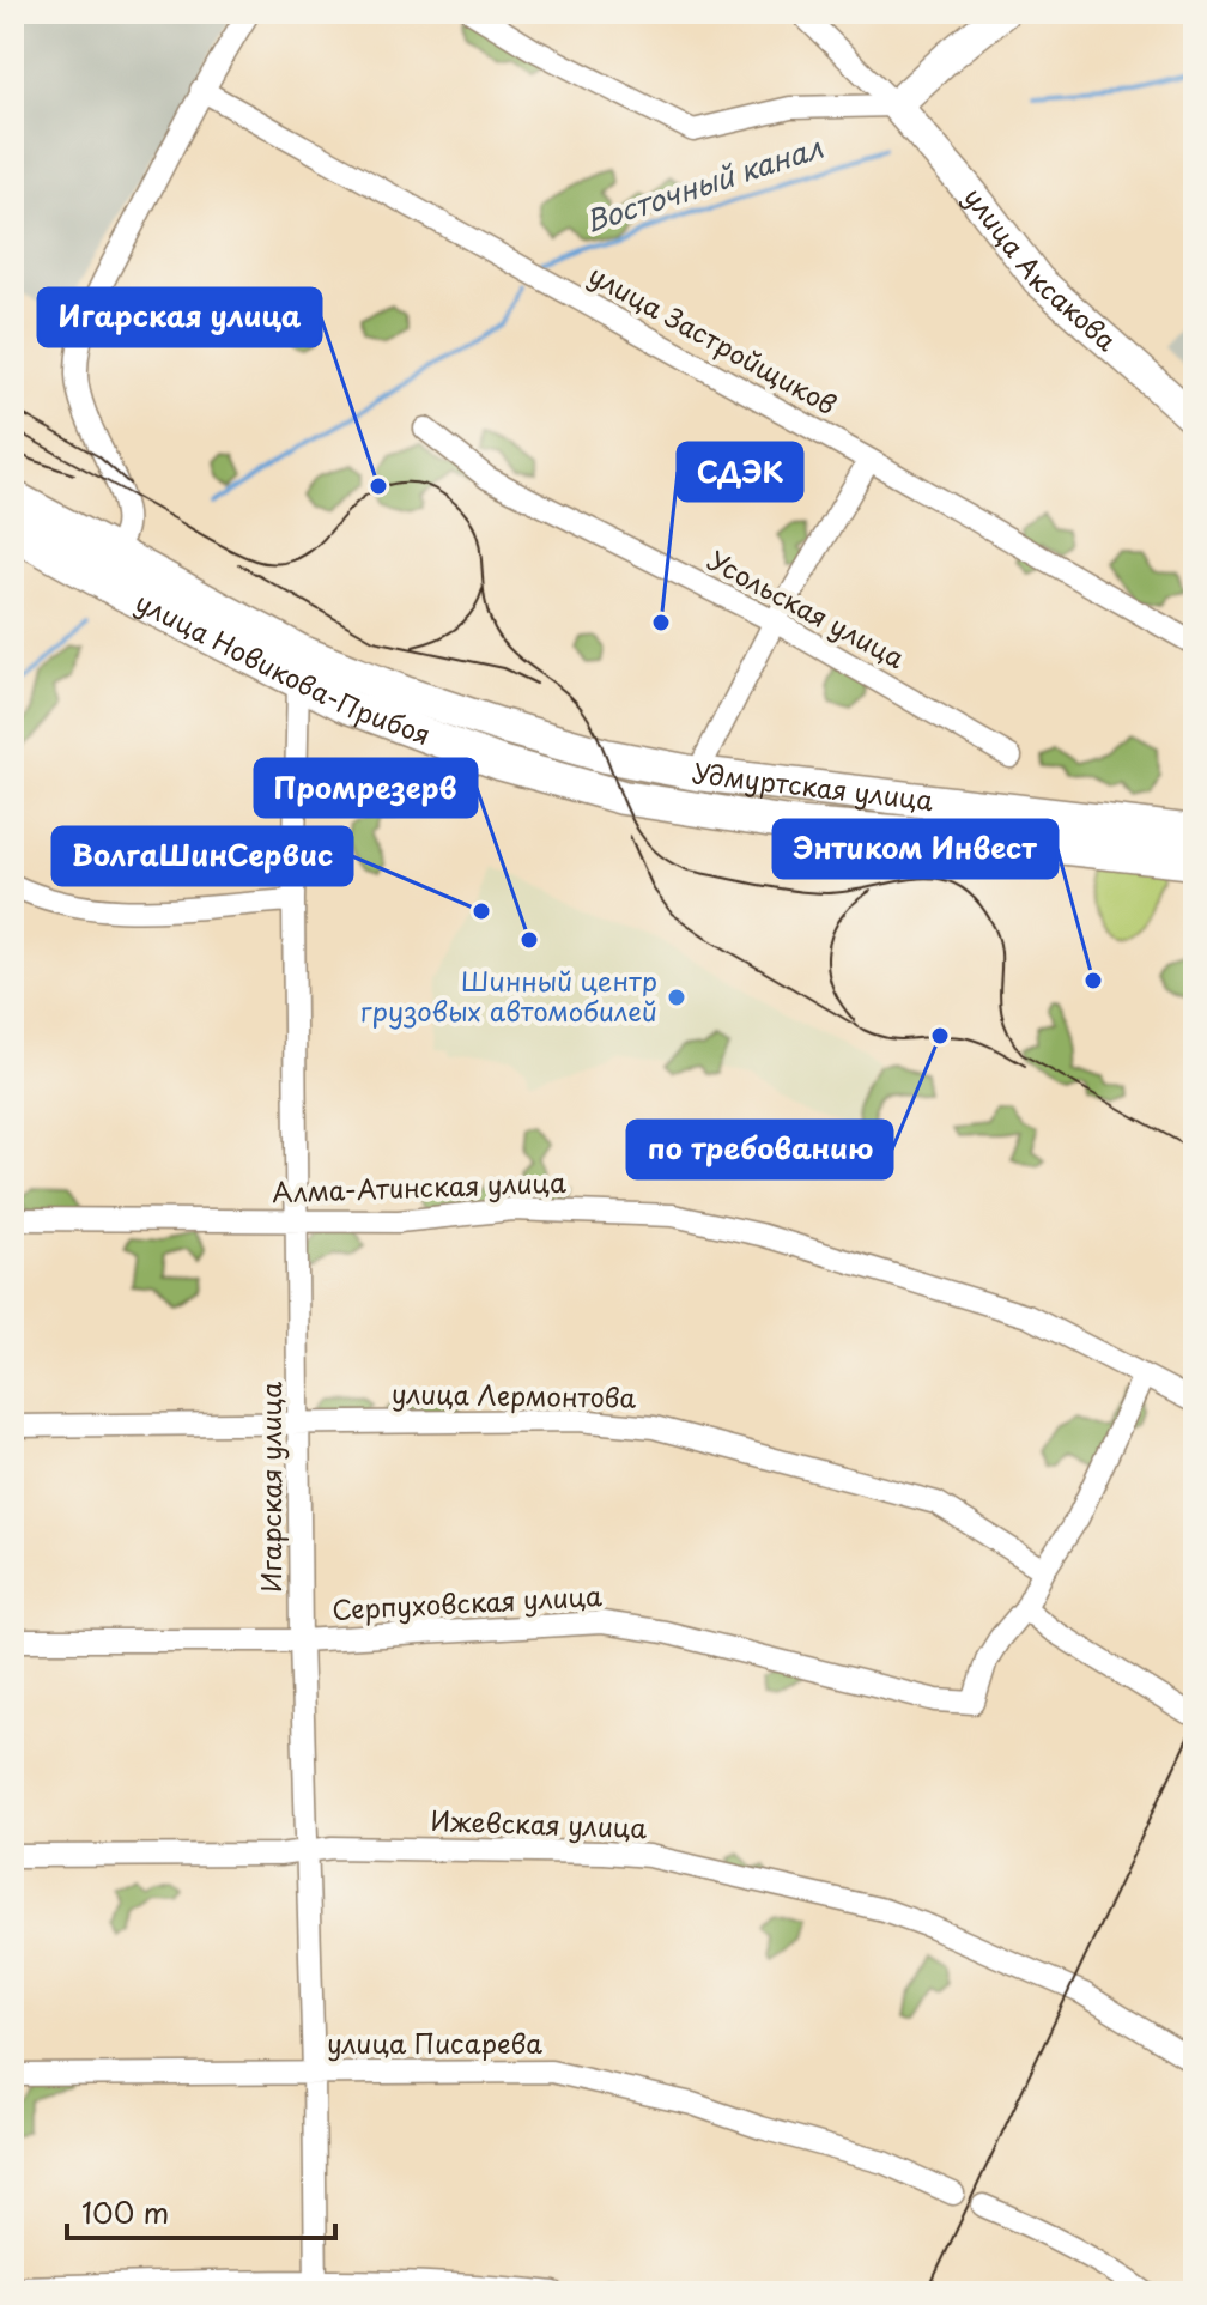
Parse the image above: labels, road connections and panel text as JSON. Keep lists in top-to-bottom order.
{
  "streets": {
    "main road": ["улица Новикова-Прибоя", "Удмуртская улица"],
    "street": [
      "улица Аксакова",
      "улица Застройщиков",
      "Усольская улица",
      "Алма-Атинская улица",
      "улица Лермонтова",
      "Игарская улица",
      "Серпуховская улица",
      "Ижевская улица",
      "улица Писарева"
    ]
  },
  "crossings": [
    ["улица Новикова-Прибоя", "Удмуртская улица"],
    ["улица Новикова-Прибоя", "Игарская улица"],
    ["Алма-Атинская улица", "Игарская улица"],
    ["улица Лермонтова", "Игарская улица"],
    ["Игарская улица", "Серпуховская улица"],
    ["Игарская улица", "Ижевская улица"],
    ["Игарская улица", "улица Писарева"]
  ],
  "water": ["Восточный канал"],
  "places": [
    "Игарская улица",
    "СДЭК",
    "ВолгаШинСервис",
    "Промрезерв",
    "Энтиком Инвест",
    "Шинный центр грузовых автомобилей",
    "по требованию"
  ],
  "scale_bar": "100 m"
}
